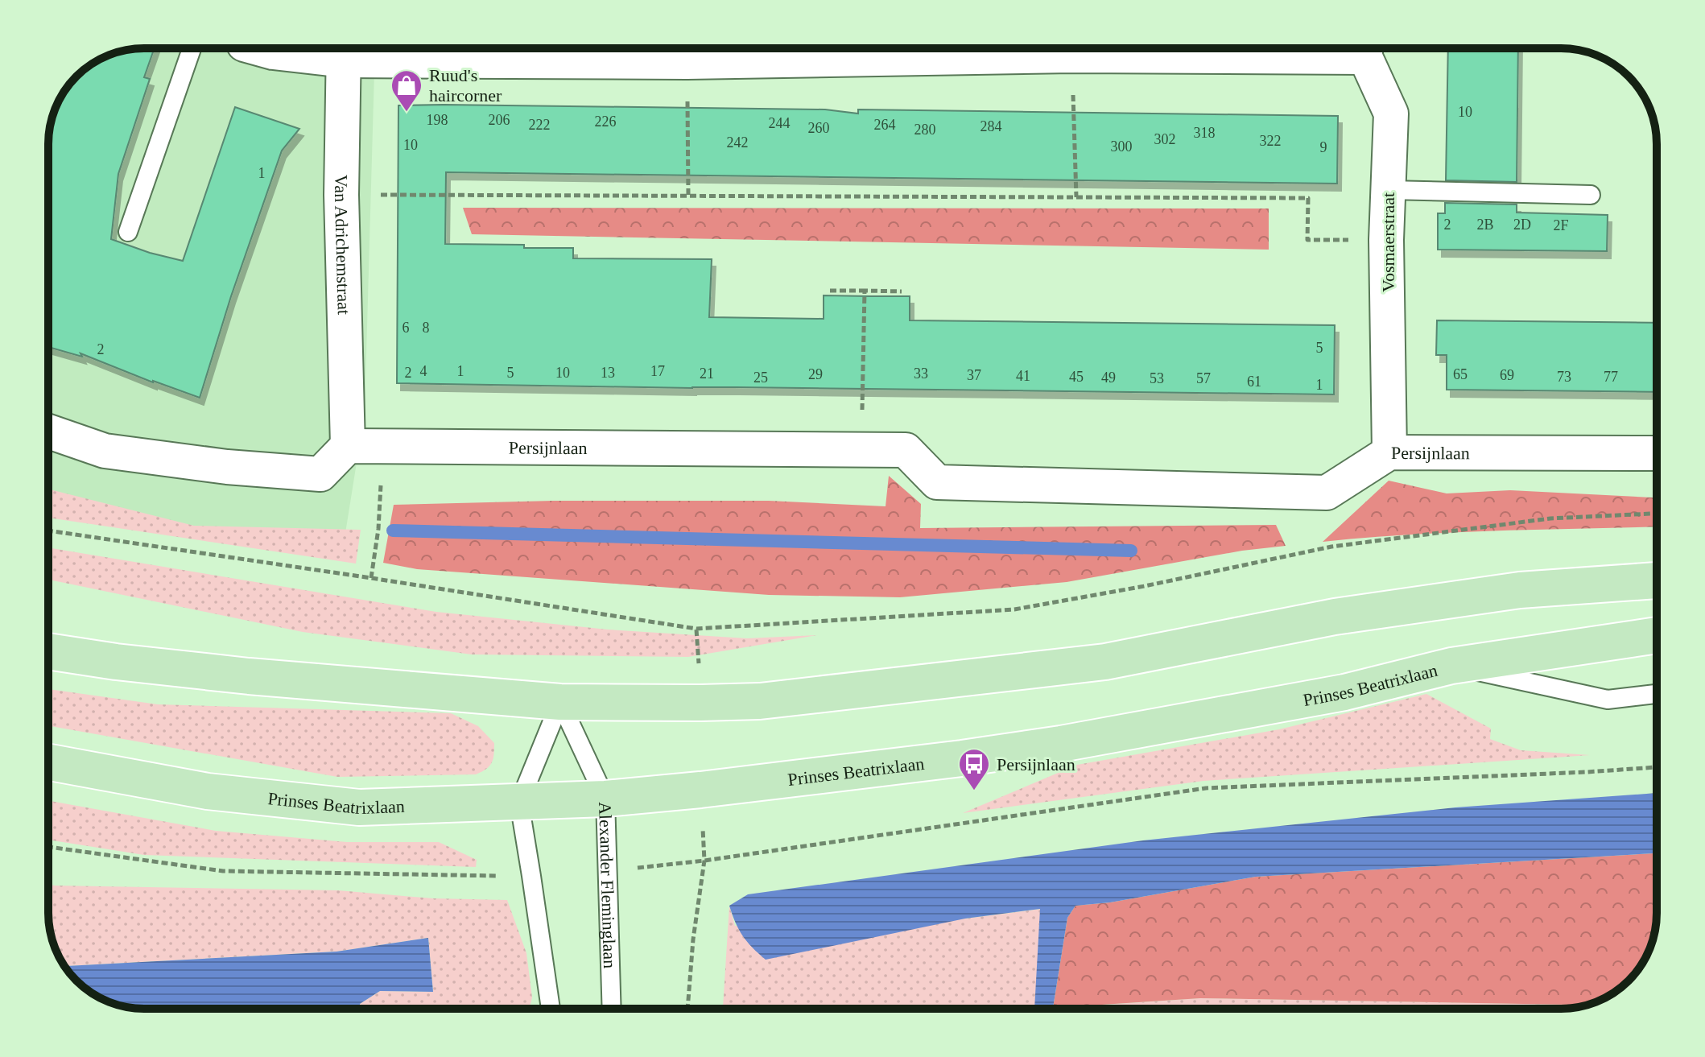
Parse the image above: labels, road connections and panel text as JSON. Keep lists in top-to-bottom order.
{
  "streets": {
    "main road": ["Prinses Beatrixlaan"],
    "street": ["Vosmaerstraat", "Van Adrichemstraat", "Persijnlaan"],
    "lane": ["Alexander Fleminglaan"]
  },
  "crossings": [
    ["Vosmaerstraat", "Persijnlaan"],
    ["Van Adrichemstraat", "Persijnlaan"],
    ["Prinses Beatrixlaan", "Alexander Fleminglaan"]
  ],
  "places": {
    "shop": ["Ruud's haircorner"],
    "bus stop": ["Persijnlaan"]
  },
  "house_numbers": [
    "10",
    "198",
    "206",
    "226",
    "244",
    "222",
    "264",
    "284",
    "260",
    "280",
    "318",
    "302",
    "322",
    "242",
    "10",
    "300",
    "9",
    "1",
    "2",
    "2B",
    "2D",
    "2F",
    "6",
    "8",
    "5",
    "2",
    "4",
    "1",
    "17",
    "2",
    "5",
    "10",
    "13",
    "21",
    "33",
    "29",
    "65",
    "37",
    "69",
    "41",
    "45",
    "73",
    "77",
    "25",
    "49",
    "53",
    "57",
    "61",
    "1"
  ]
}
